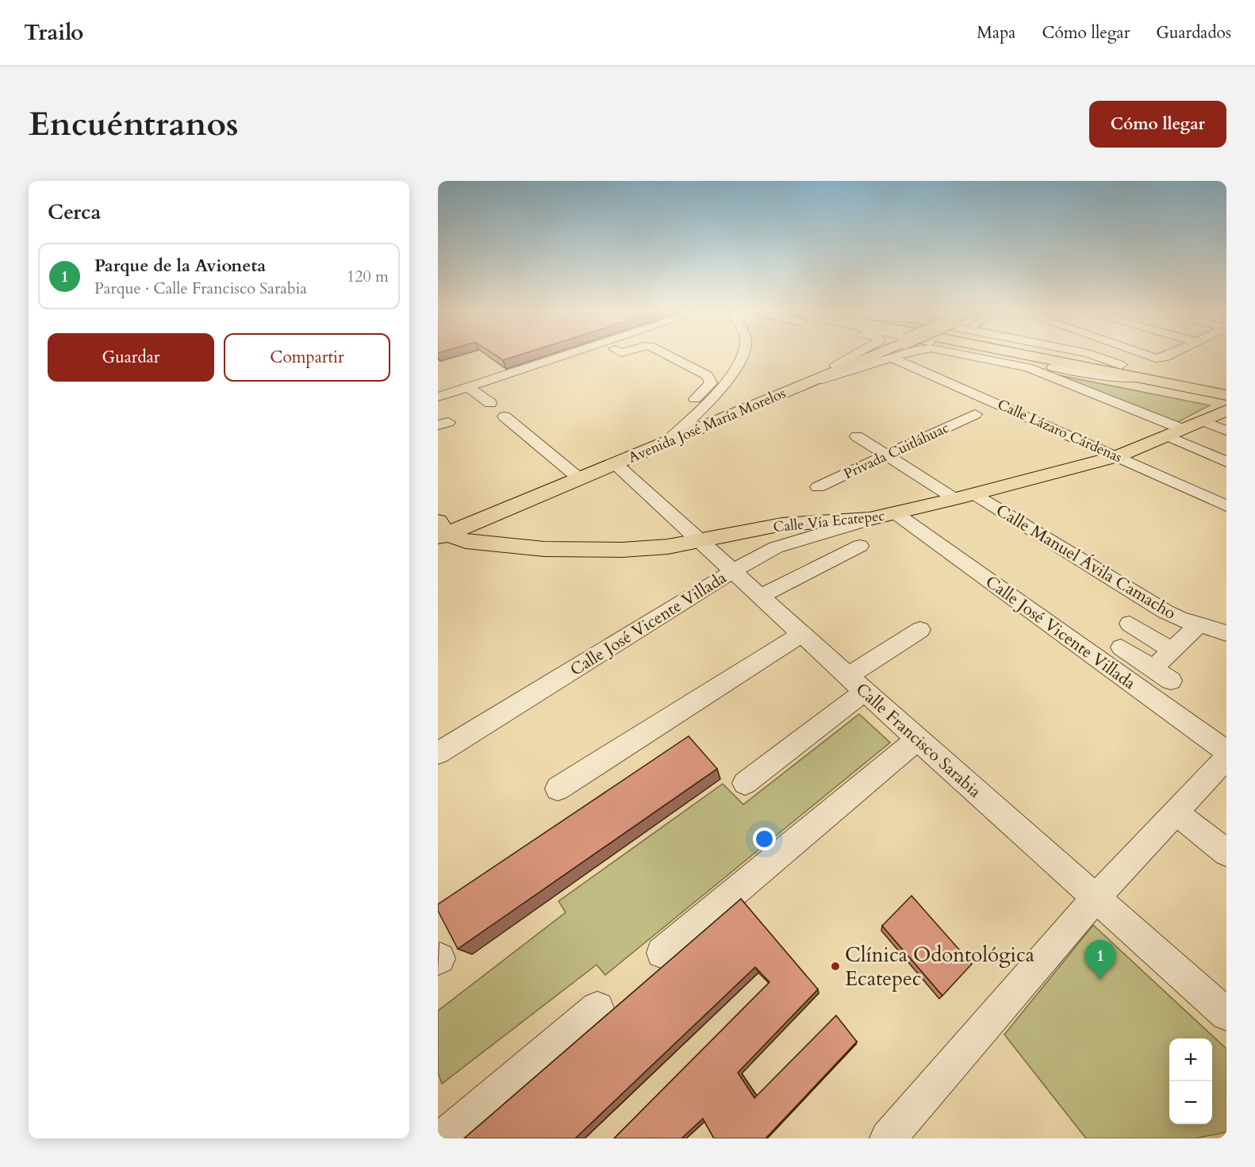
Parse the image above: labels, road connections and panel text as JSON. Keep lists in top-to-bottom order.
{
  "streets": {
    "main road": ["Avenida José María Morelos", "Calle Vía Ecatepec"],
    "street": [
      "Calle Lázaro Cárdenas",
      "Privada Cuitláhuac",
      "Calle Manuel Ávila Camacho",
      "Calle José Vicente Villada",
      "Calle Francisco Sarabia"
    ]
  },
  "crossings": [
    ["Avenida José María Morelos", "Calle Vía Ecatepec"],
    ["Avenida José María Morelos", "Calle Francisco Sarabia"],
    ["Calle Lázaro Cárdenas", "Calle Vía Ecatepec"],
    ["Calle Vía Ecatepec", "Calle Manuel Ávila Camacho"],
    ["Calle Vía Ecatepec", "Calle José Vicente Villada"],
    ["Calle Vía Ecatepec", "Calle Francisco Sarabia"],
    ["Calle José Vicente Villada", "Calle Francisco Sarabia"]
  ],
  "places": ["Clínica Odontológica Ecatepec"],
  "page": {
    "header": "Trailo",
    "nav": ["Mapa", "Cómo llegar", "Guardados"],
    "buttons": [
      "Cómo llegar",
      ["Guardar", "Compartir"]
    ],
    "title": "Encuéntranos",
    "heading": "Cerca",
    "list": [
      {
        "mark": "1",
        "name": "Parque de la Avioneta",
        "note": "Parque · Calle Francisco Sarabia",
        "value": "120 m"
      }
    ],
    "pins": "1",
    "map_buttons": ["+", "−"]
  }
}
